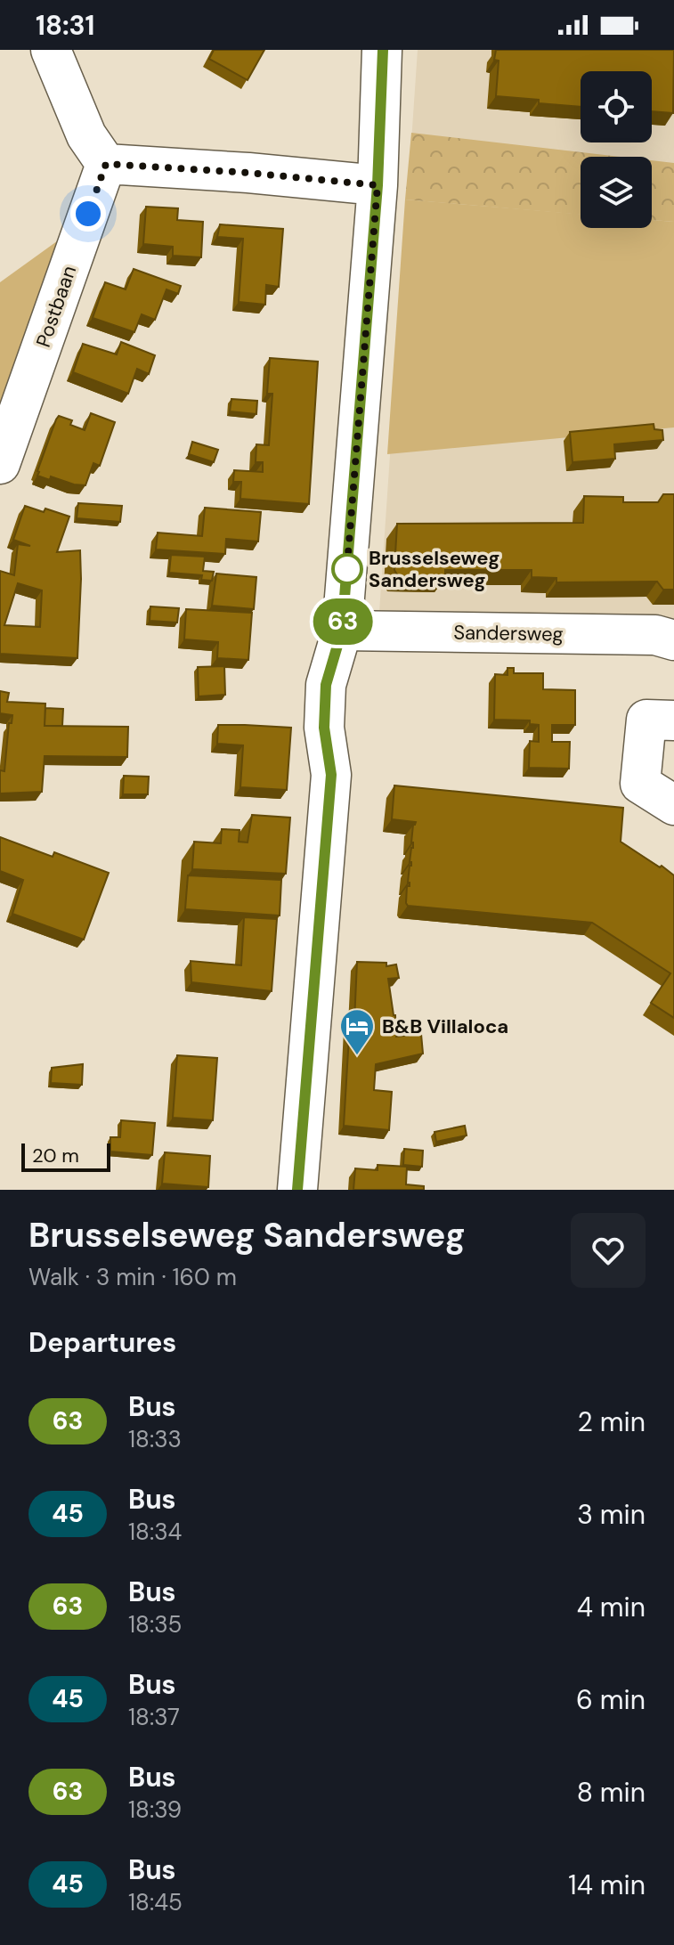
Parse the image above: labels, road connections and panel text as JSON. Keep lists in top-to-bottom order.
{
  "streets": {
    "street": ["Postbaan", "Sandersweg"]
  },
  "places": {
    "other": ["Brusselseweg Sandersweg"],
    "hotel": ["B&B Villaloca"]
  },
  "lines": ["bus line 63"],
  "scale_bar": "20 m",
  "page": {
    "status": "18:31",
    "on_map": "63",
    "scale": "20 m",
    "heading": [
      ["Brusselseweg Sandersweg", "Walk · 3 min · 160 m"],
      "Departures"
    ],
    "list": [
      {
        "mark": "63",
        "name": "Bus",
        "note": "18:33",
        "value": "2 min"
      },
      {
        "mark": "45",
        "name": "Bus",
        "note": "18:34",
        "value": "3 min"
      },
      {
        "mark": "63",
        "name": "Bus",
        "note": "18:35",
        "value": "4 min"
      },
      {
        "mark": "45",
        "name": "Bus",
        "note": "18:37",
        "value": "6 min"
      },
      {
        "mark": "63",
        "name": "Bus",
        "note": "18:39",
        "value": "8 min"
      },
      {
        "mark": "45",
        "name": "Bus",
        "note": "18:45",
        "value": "14 min"
      }
    ]
  }
}
